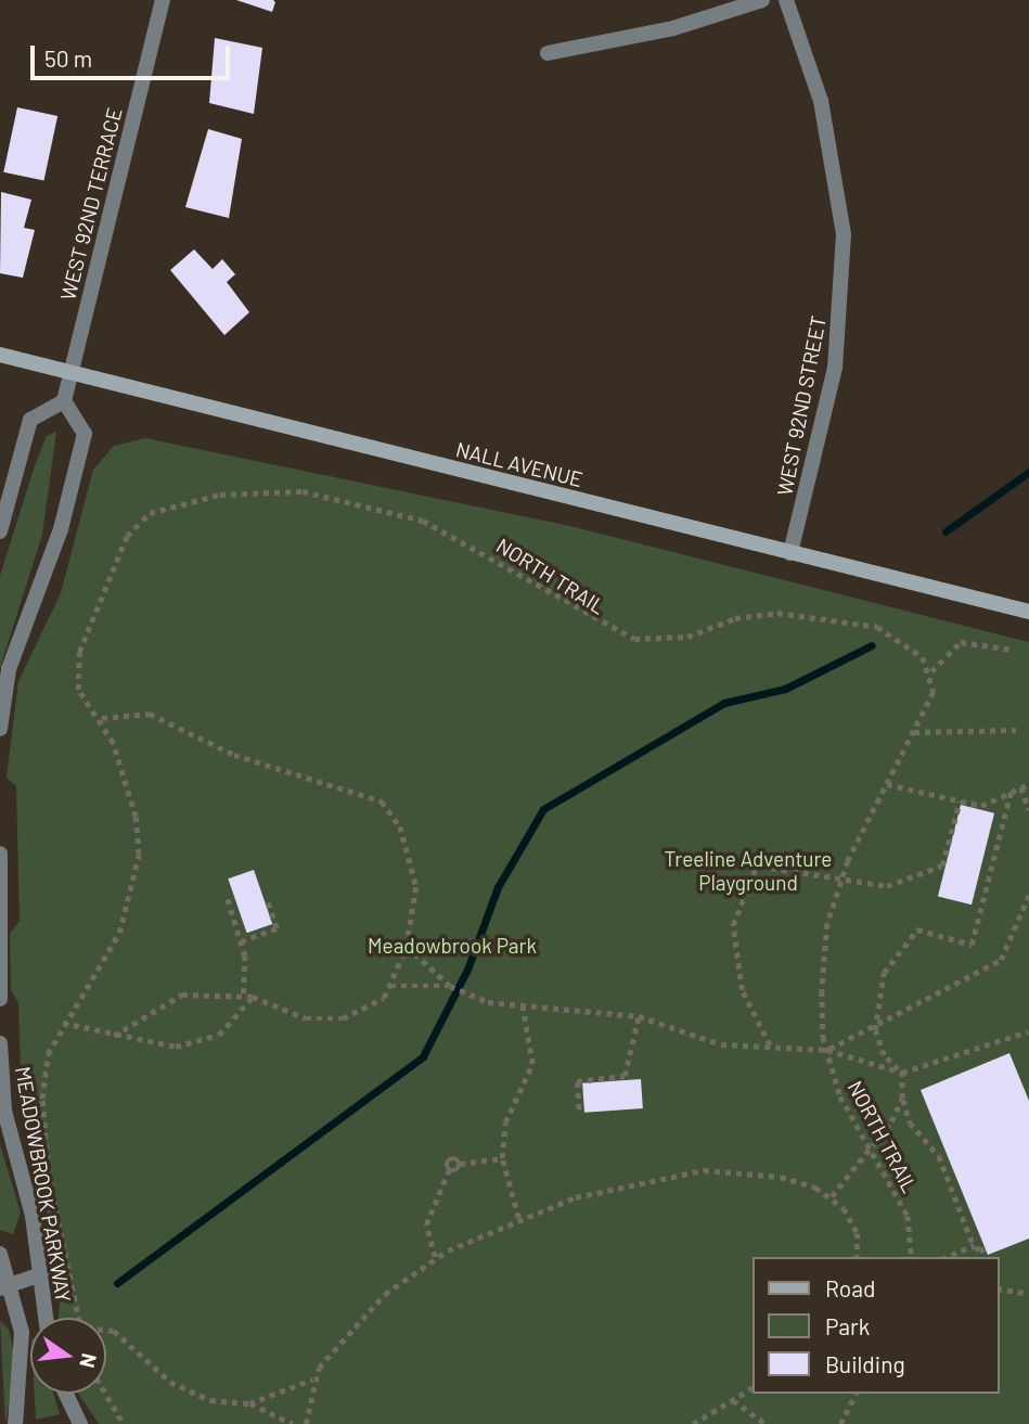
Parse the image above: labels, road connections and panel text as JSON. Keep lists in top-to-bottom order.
{
  "streets": {
    "main road": ["NALL AVENUE"],
    "street": ["WEST 92ND TERRACE", "WEST 92ND STREET", "MEADOWBROOK PARKWAY"],
    "path": ["NORTH TRAIL"]
  },
  "crossings": [
    ["WEST 92ND TERRACE", "NALL AVENUE"],
    ["WEST 92ND STREET", "NALL AVENUE"]
  ],
  "parks": ["Treeline Adventure Playground", "Meadowbrook Park"],
  "legend": ["Road", "Park", "Building"],
  "scale_bar": "50 m",
  "north": "right"
}
